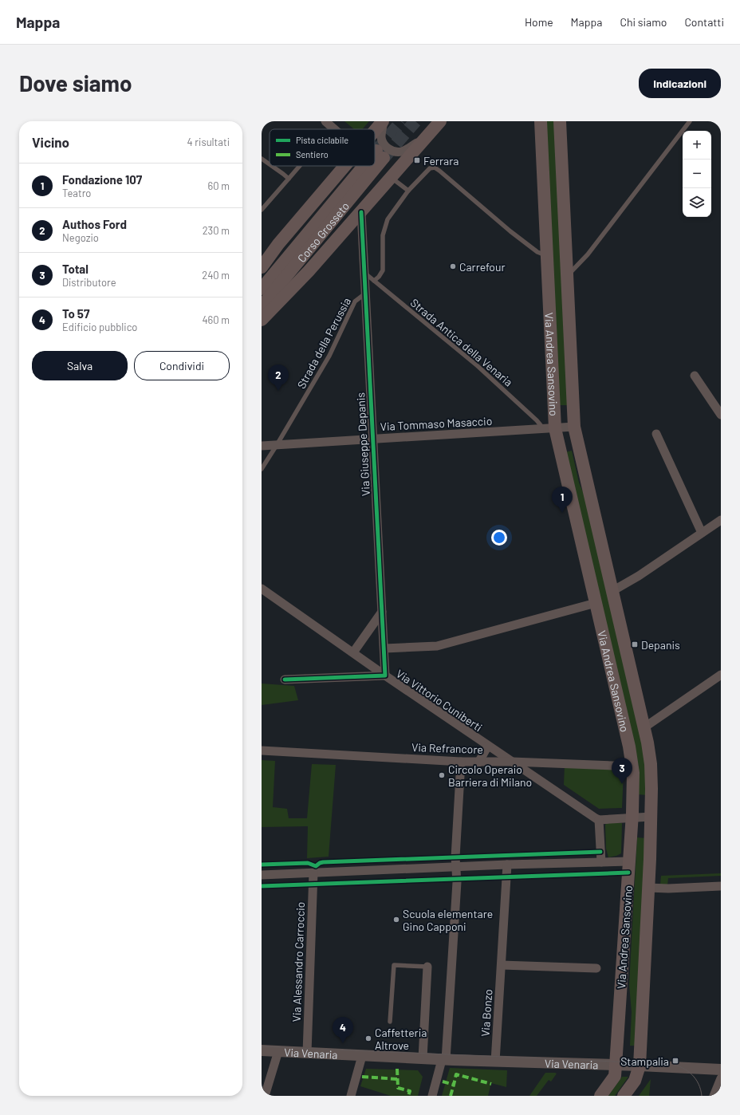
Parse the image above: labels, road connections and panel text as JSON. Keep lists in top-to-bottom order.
{
  "streets": {
    "main road": ["Corso Grosseto", "Via Andrea Sansovino"],
    "street": [
      "Via Tommaso Masaccio",
      "Via Giuseppe Depanis",
      "Via Vittorio Cuniberti",
      "Via Refrancore",
      "Via Alessandro Carroccio",
      "Via Bonzo",
      "Via Venaria"
    ],
    "lane": ["Strada Antica della Venaria", "Strada della Perussia"]
  },
  "crossings": [
    ["Corso Grosseto", "Via Giuseppe Depanis"],
    ["Strada Antica della Venaria", "Via Andrea Sansovino"],
    ["Strada Antica della Venaria", "Via Tommaso Masaccio"],
    ["Strada Antica della Venaria", "Via Giuseppe Depanis"],
    ["Strada della Perussia", "Via Tommaso Masaccio"],
    ["Strada della Perussia", "Via Giuseppe Depanis"],
    ["Via Andrea Sansovino", "Via Tommaso Masaccio"],
    ["Via Andrea Sansovino", "Via Refrancore"],
    ["Via Andrea Sansovino", "Via Venaria"],
    ["Via Tommaso Masaccio", "Via Giuseppe Depanis"],
    ["Via Giuseppe Depanis", "Via Vittorio Cuniberti"],
    ["Via Vittorio Cuniberti", "Via Refrancore"],
    ["Via Alessandro Carroccio", "Via Venaria"],
    ["Via Bonzo", "Via Venaria"]
  ],
  "places": {
    "transit": ["Ferrara", "Depanis", "Stampalia"],
    "other": [
      "Carrefour",
      "Circolo Operaio Barriera di Milano",
      "Scuola elementare Gino Capponi",
      "Caffetteria Altrove"
    ]
  },
  "legend": ["Pista ciclabile", "Sentiero"],
  "page": {
    "header": "Mappa",
    "nav": [
      "Home",
      "Mappa",
      "Chi siamo",
      "Contatti"
    ],
    "buttons": [
      "Indicazioni",
      ["Salva", "Condividi"]
    ],
    "title": "Dove siamo",
    "heading": ["Vicino", "4 risultati"],
    "map_buttons": ["+", "−"],
    "list": [
      {
        "mark": "1",
        "name": "Fondazione 107",
        "note": "Teatro",
        "value": "60 m"
      },
      {
        "mark": "2",
        "name": "Authos Ford",
        "note": "Negozio",
        "value": "230 m"
      },
      {
        "mark": "3",
        "name": "Total",
        "note": "Distributore",
        "value": "240 m"
      },
      {
        "mark": "4",
        "name": "To 57",
        "note": "Edificio pubblico",
        "value": "460 m"
      }
    ],
    "pins": [
      "2",
      "1",
      "3",
      "4"
    ]
  }
}
